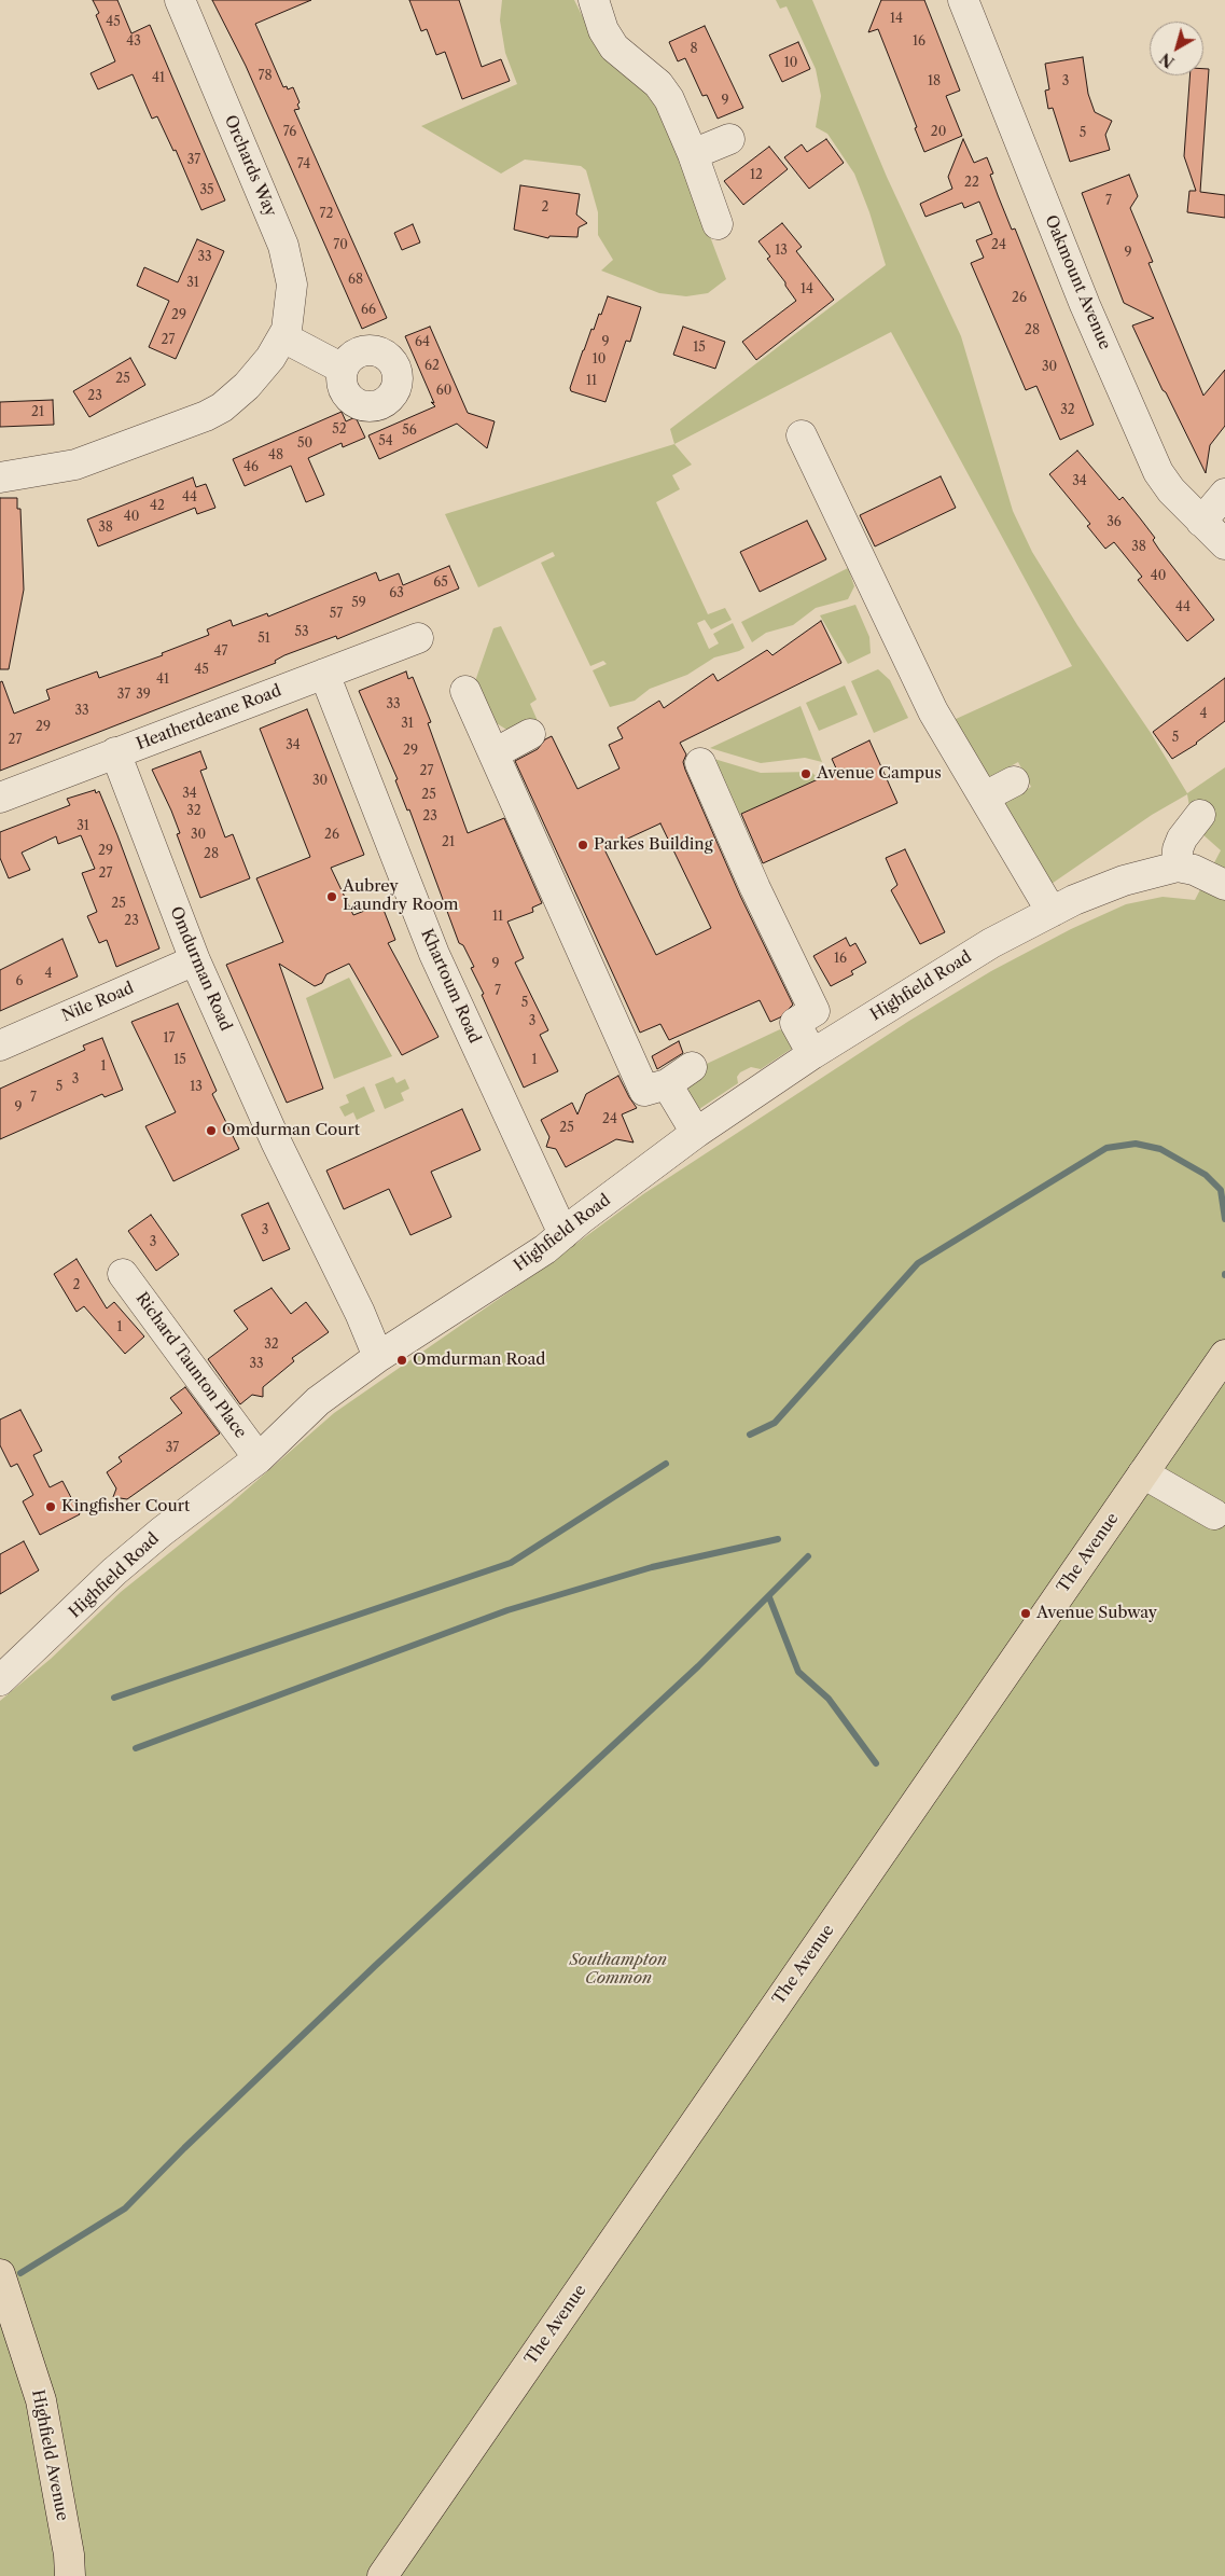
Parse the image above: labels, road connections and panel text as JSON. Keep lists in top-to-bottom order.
{
  "streets": {
    "main road": ["The Avenue", "Highfield Avenue"],
    "street": [
      "Orchards Way",
      "Oakmount Avenue",
      "Heatherdeane Road",
      "Omdurman Road",
      "Khartoum Road",
      "Highfield Road",
      "Nile Road",
      "Richard Taunton Place"
    ]
  },
  "crossings": [
    ["Heatherdeane Road", "Omdurman Road"],
    ["Heatherdeane Road", "Khartoum Road"],
    ["Omdurman Road", "Highfield Road"],
    ["Omdurman Road", "Nile Road"],
    ["Khartoum Road", "Highfield Road"],
    ["Highfield Road", "Richard Taunton Place"]
  ],
  "parks": ["Southampton Common"],
  "places": [
    "Avenue Campus",
    "Parkes Building",
    "Aubrey Laundry Room",
    "Omdurman Court",
    "Omdurman Road",
    "Kingfisher Court",
    "Avenue Subway"
  ],
  "house_numbers": [
    "14",
    "45",
    "43",
    "16",
    "8",
    "10",
    "78",
    "41",
    "18",
    "3",
    "9",
    "76",
    "20",
    "5",
    "37",
    "74",
    "12",
    "22",
    "35",
    "7",
    "2",
    "72",
    "70",
    "24",
    "13",
    "9",
    "33",
    "68",
    "31",
    "14",
    "26",
    "66",
    "29",
    "28",
    "27",
    "64",
    "9",
    "15",
    "10",
    "62",
    "30",
    "25",
    "11",
    "60",
    "23",
    "32",
    "21",
    "52",
    "56",
    "54",
    "50",
    "48",
    "46",
    "34",
    "44",
    "42",
    "40",
    "36",
    "38",
    "38",
    "40",
    "65",
    "63",
    "59",
    "44",
    "57",
    "53",
    "51",
    "47",
    "45",
    "41",
    "37",
    "39",
    "33",
    "33",
    "4",
    "31",
    "29",
    "5",
    "27",
    "34",
    "29",
    "27",
    "30",
    "34",
    "25",
    "32",
    "23",
    "31",
    "30",
    "26",
    "21",
    "29",
    "28",
    "27",
    "25",
    "11",
    "23",
    "16",
    "9",
    "4",
    "6",
    "7",
    "5",
    "3",
    "17",
    "15",
    "1",
    "1",
    "3",
    "5",
    "13",
    "7",
    "9",
    "24",
    "25",
    "3",
    "3",
    "2",
    "1",
    "32",
    "33",
    "37"
  ],
  "north": "bottom left"
}
